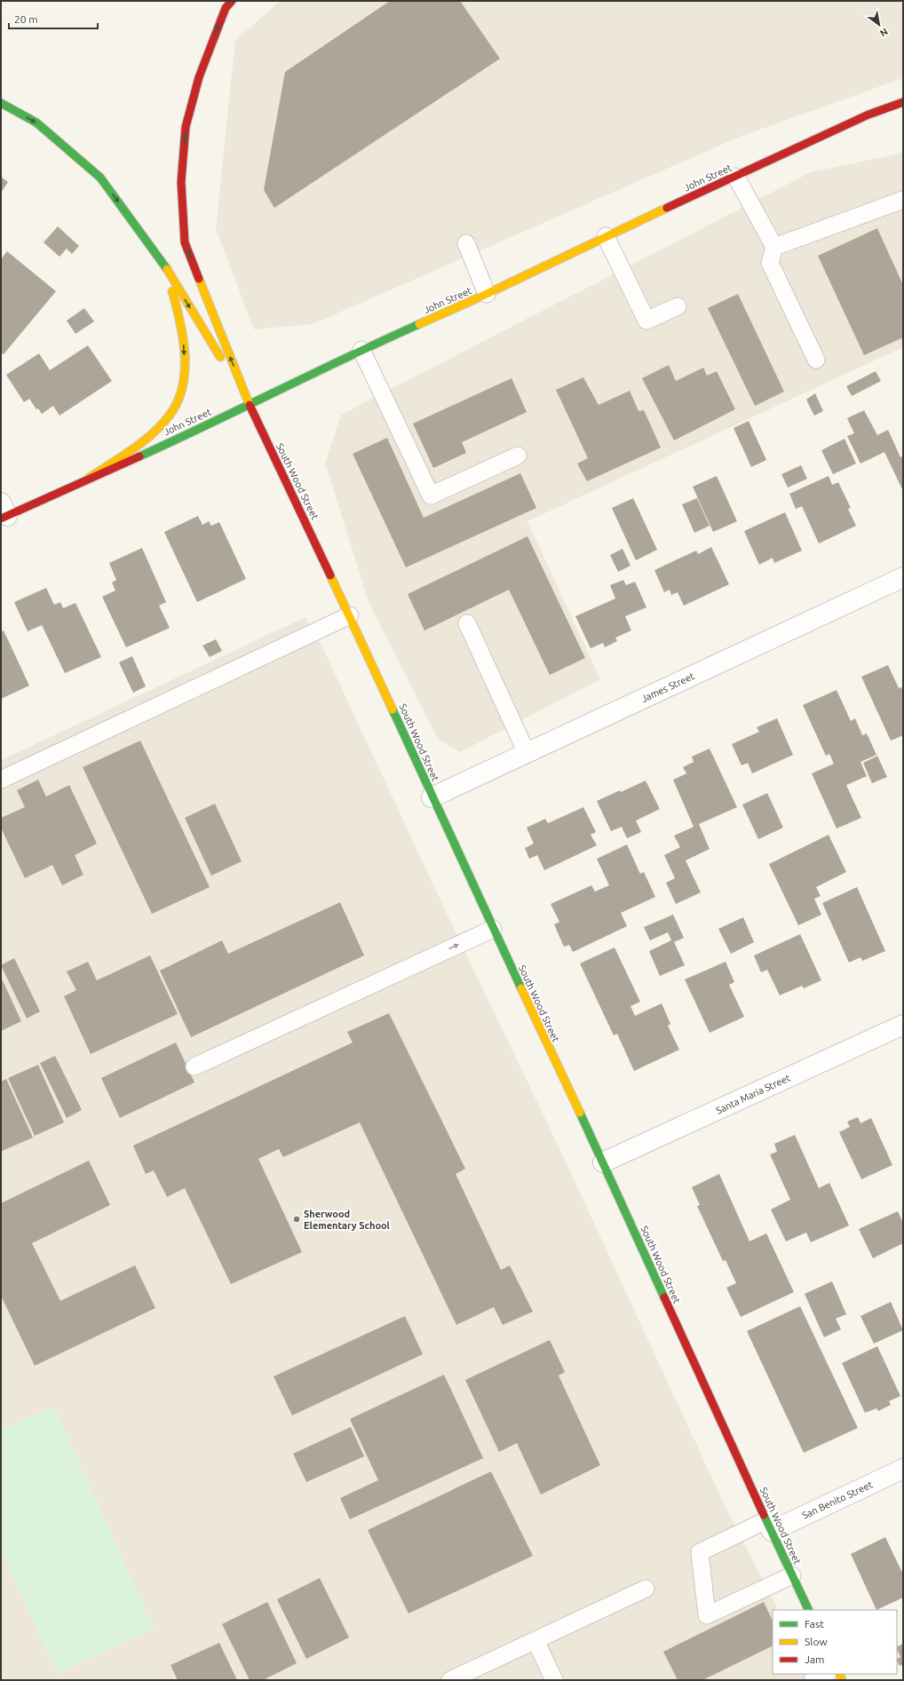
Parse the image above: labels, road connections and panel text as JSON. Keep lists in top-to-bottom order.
{
  "streets": {
    "main road": ["John Street", "South Wood Street"],
    "street": ["James Street", "Santa Maria Street", "San Benito Street"]
  },
  "crossings": [
    ["John Street", "South Wood Street"],
    ["South Wood Street", "James Street"],
    ["South Wood Street", "Santa Maria Street"],
    ["South Wood Street", "San Benito Street"]
  ],
  "places": ["Sherwood Elementary School"],
  "legend": ["Fast", "Slow", "Jam"],
  "scale_bar": "20 m",
  "north": "bottom right"
}
